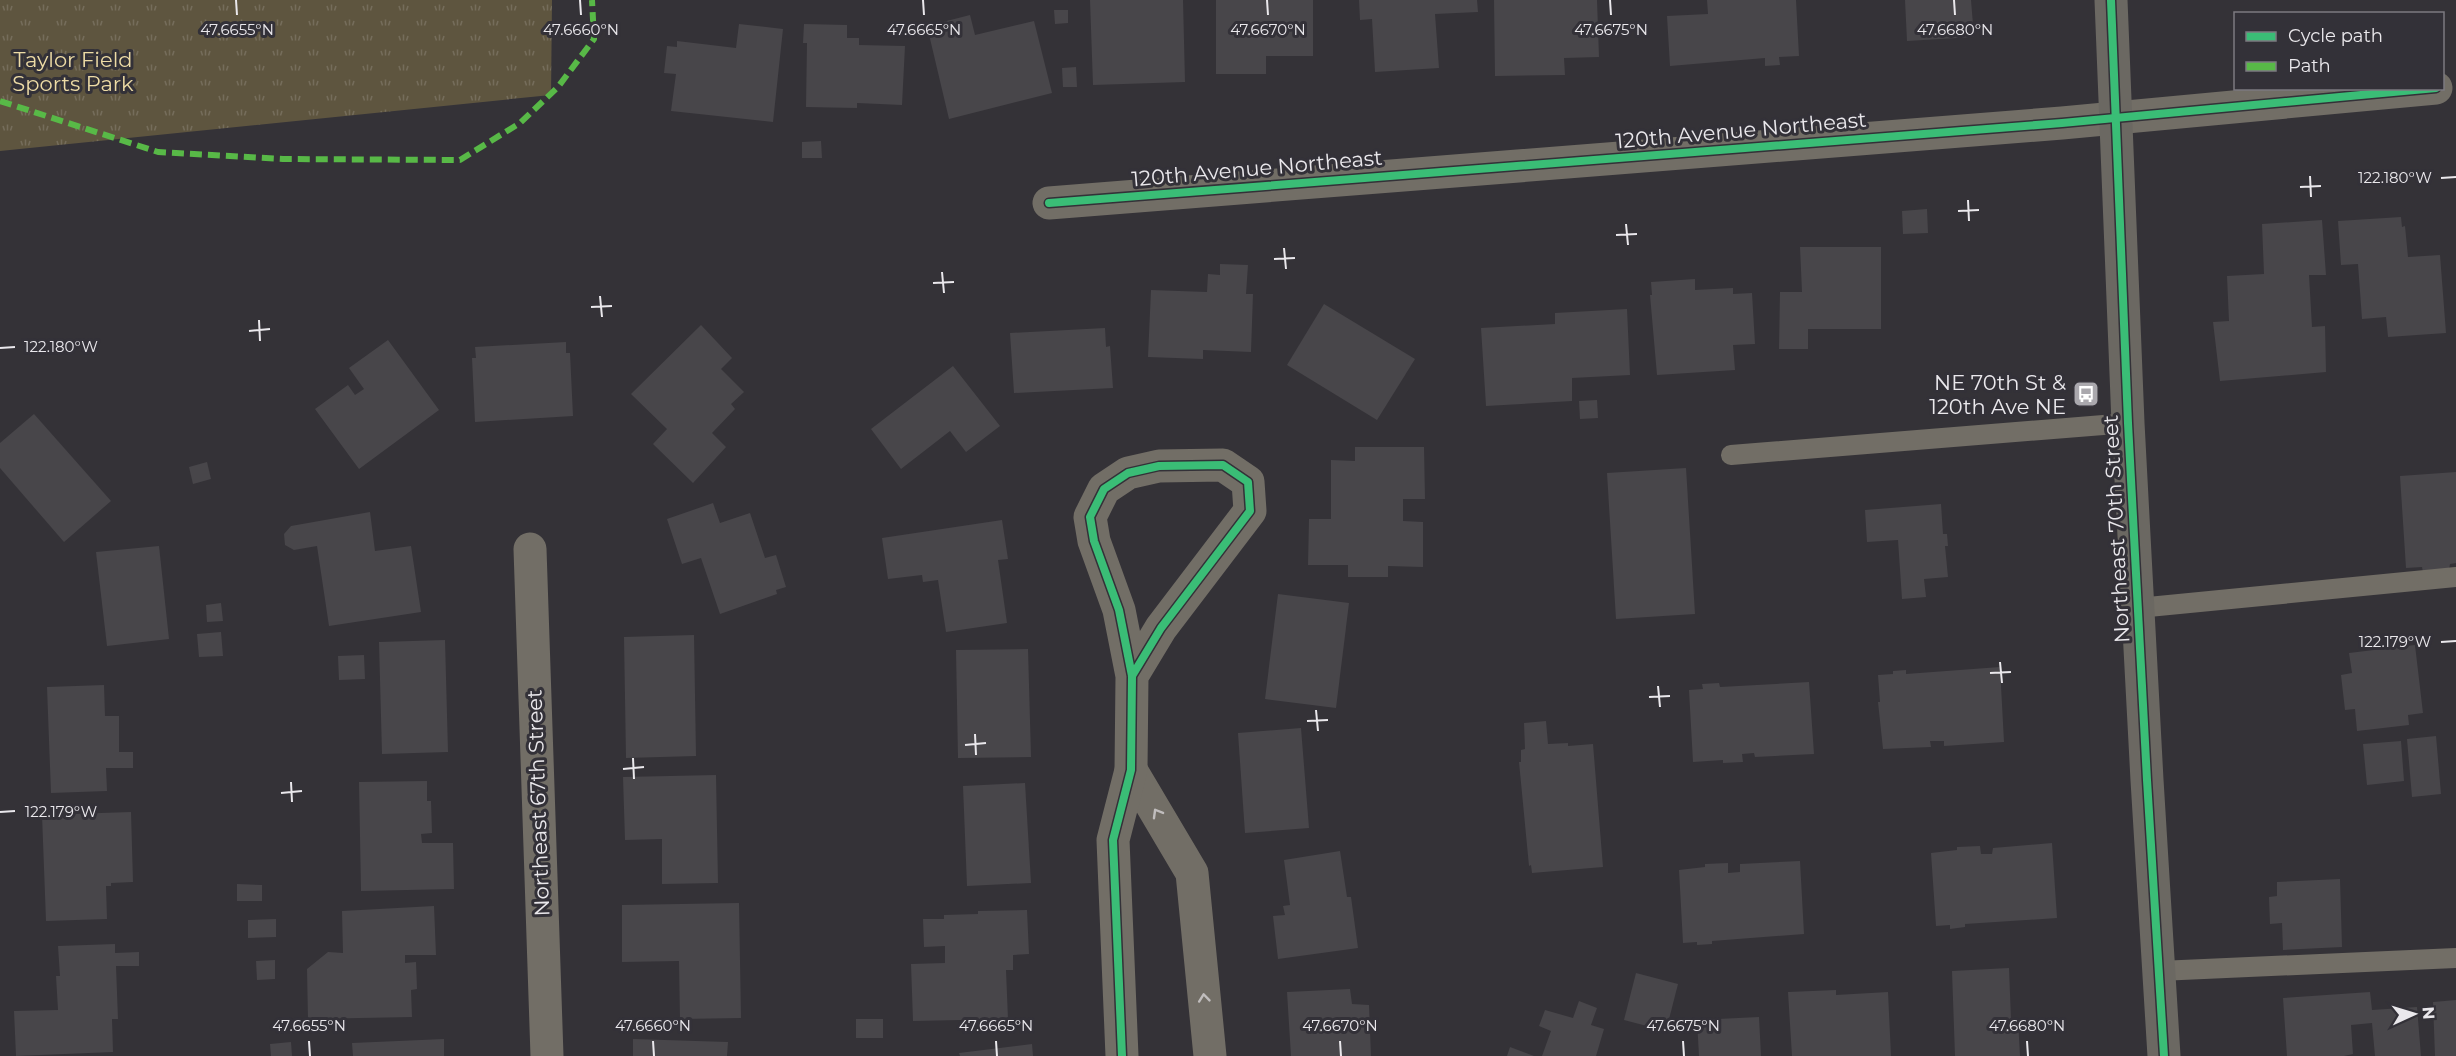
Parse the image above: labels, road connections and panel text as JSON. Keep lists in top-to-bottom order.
{
  "streets": {
    "main road": ["Northeast 70th Street"],
    "street": ["120th Avenue Northeast", "Northeast 67th Street"]
  },
  "crossings": [
    ["120th Avenue Northeast", "Northeast 70th Street"]
  ],
  "parks": ["Taylor Field Sports Park"],
  "places": {
    "bus stop": ["NE 70th St & 120th Ave NE"]
  },
  "legend": ["Cycle path", "Path"],
  "north": "right",
  "coordinates": [
    "47.6655°N",
    "47.6660°N",
    "47.6665°N",
    "47.6670°N",
    "47.6675°N",
    "47.6680°N",
    "122.180°W",
    "122.179°W"
  ]
}
